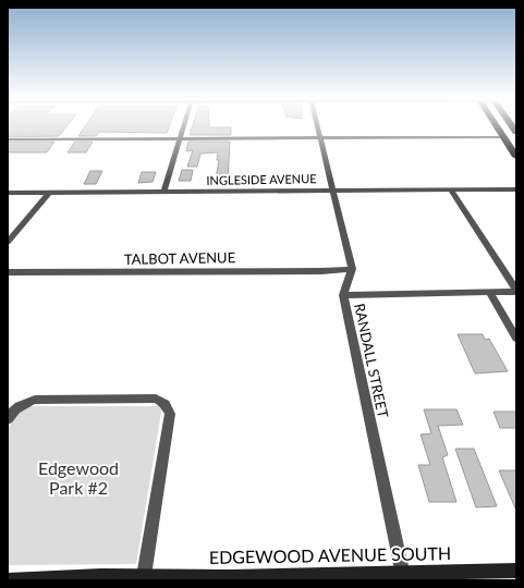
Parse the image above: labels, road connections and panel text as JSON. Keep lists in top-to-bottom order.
{
  "streets": {
    "main road": ["EDGEWOOD AVENUE SOUTH"],
    "street": ["INGLESIDE AVENUE", "TALBOT AVENUE", "RANDALL STREET"]
  },
  "crossings": [
    ["TALBOT AVENUE", "RANDALL STREET"],
    ["RANDALL STREET", "EDGEWOOD AVENUE SOUTH"]
  ],
  "parks": ["Edgewood Park #2"]
}
